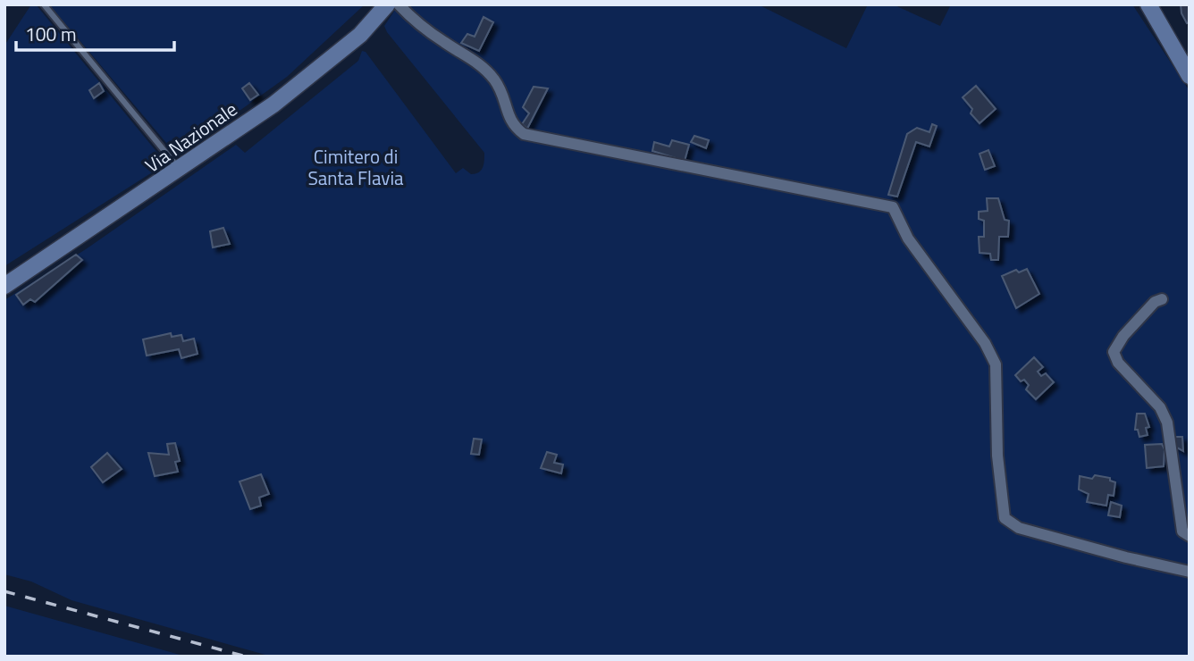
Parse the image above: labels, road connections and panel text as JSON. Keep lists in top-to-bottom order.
{
  "streets": {
    "main road": ["Via Nazionale"]
  },
  "parks": ["Cimitero di Santa Flavia"],
  "scale_bar": "100 m"
}
